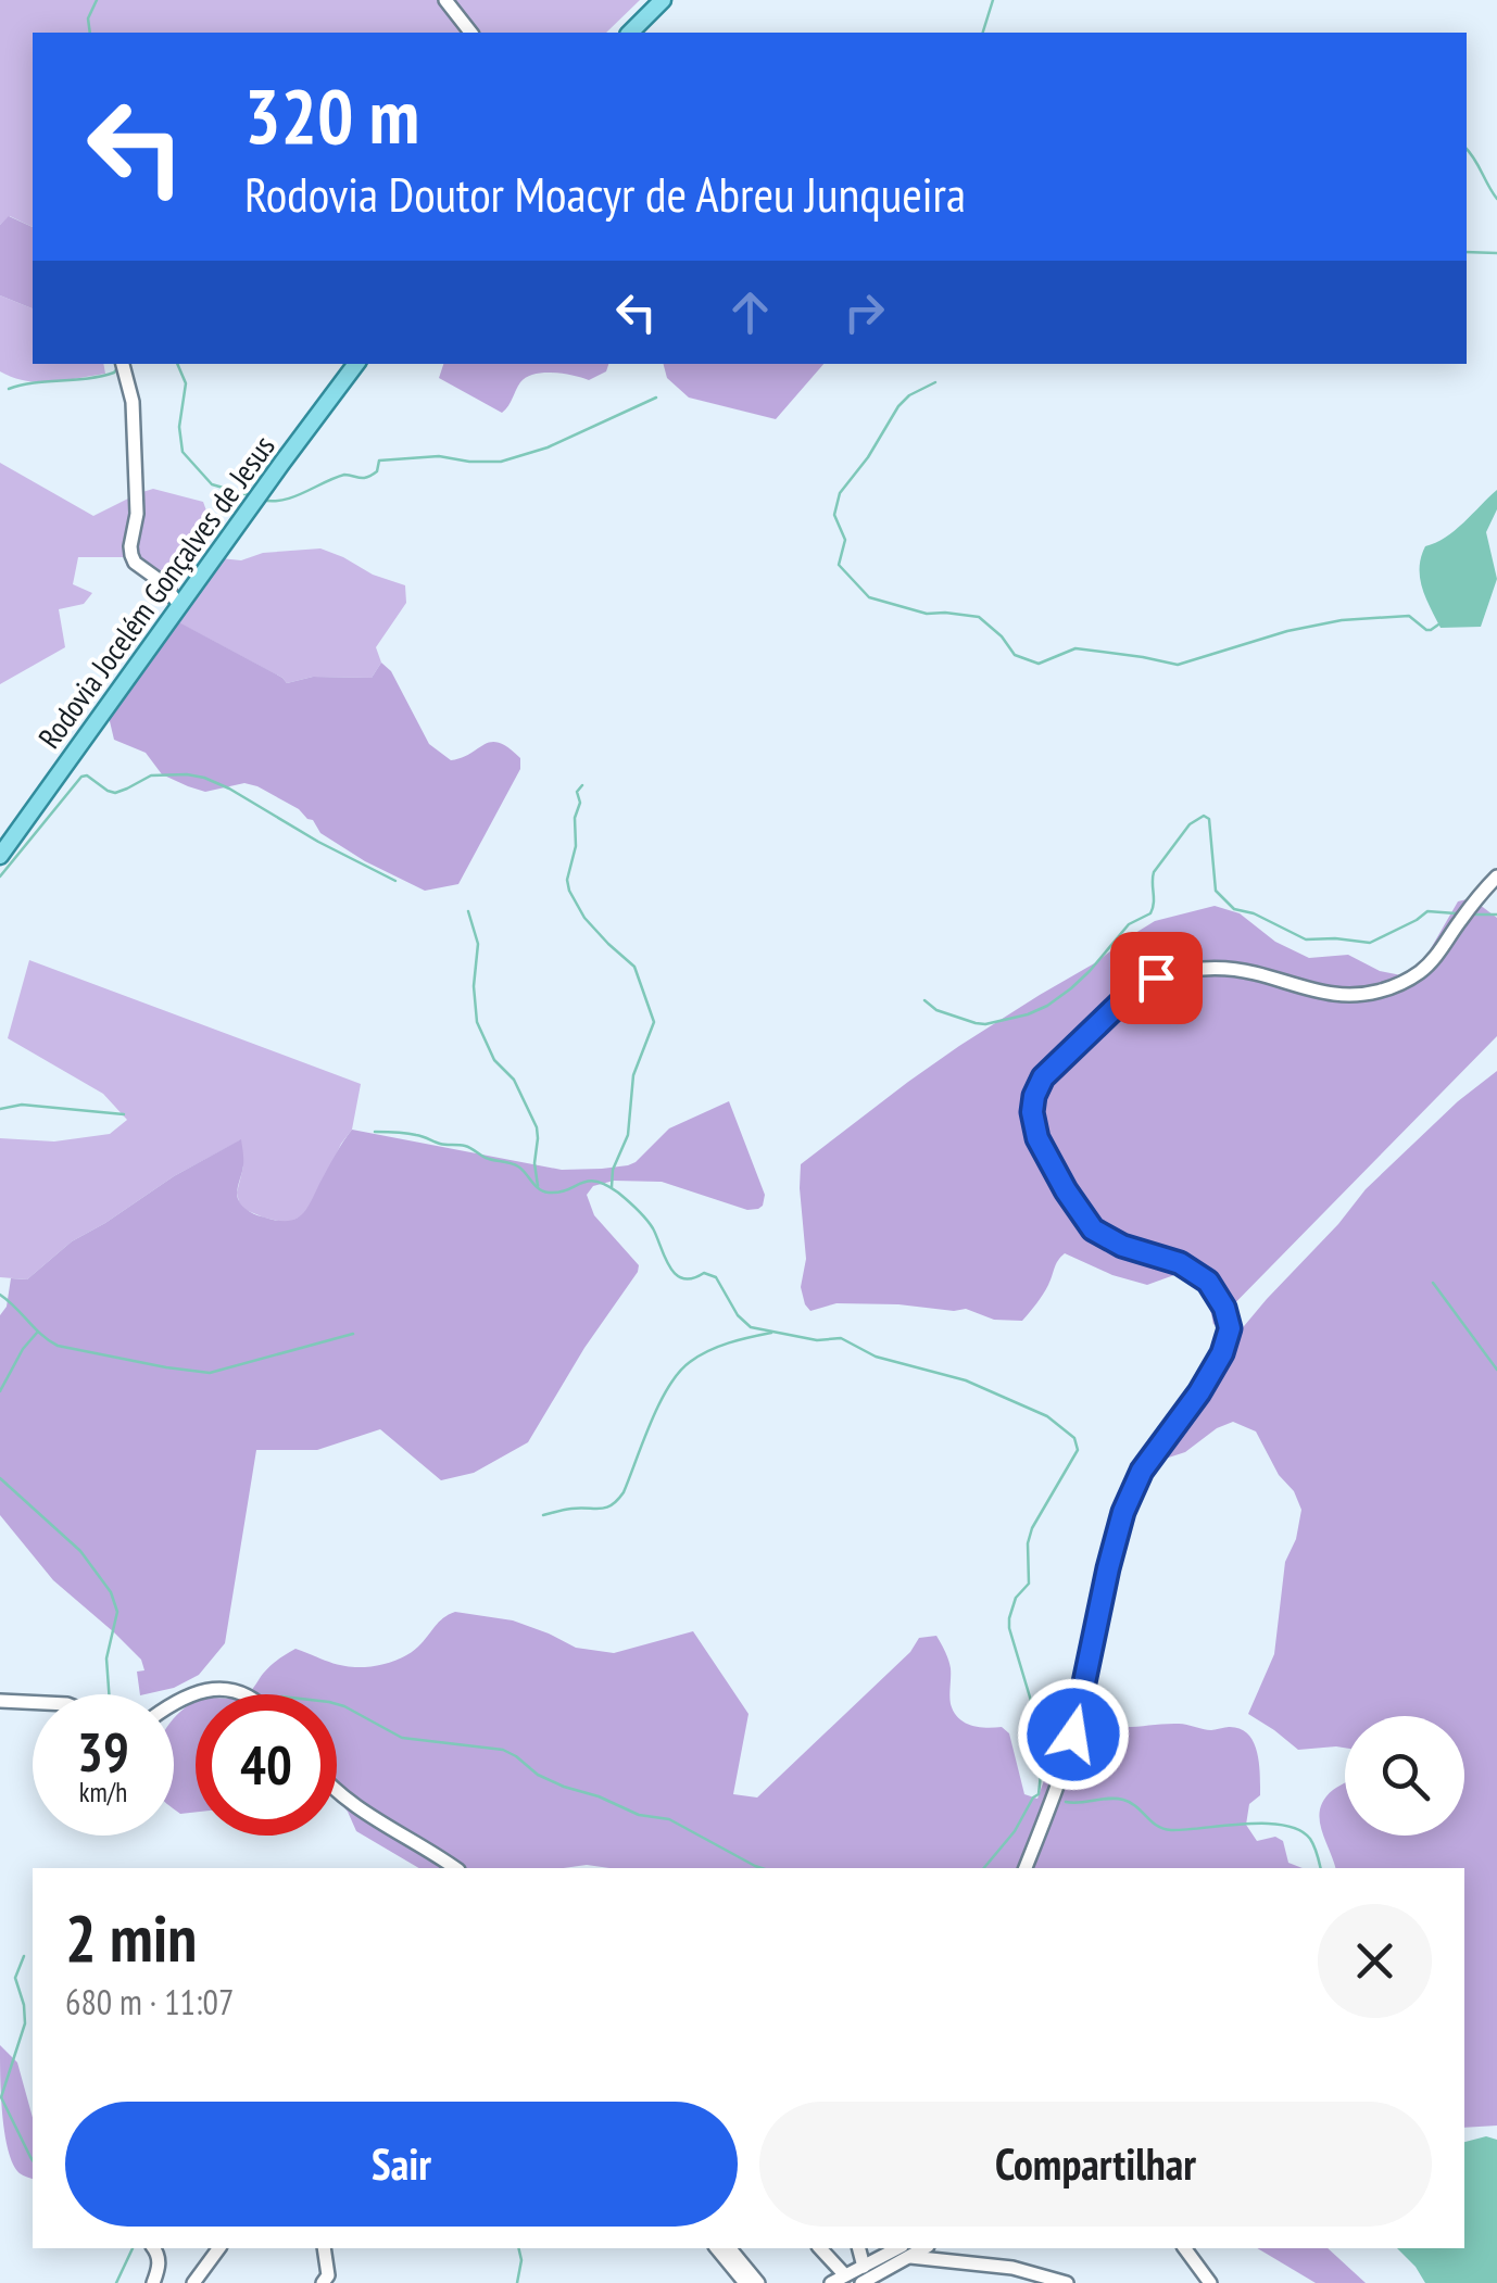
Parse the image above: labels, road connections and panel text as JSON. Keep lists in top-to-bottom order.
{
  "streets": {
    "main road": ["Rodovia Jocelém Gonçalves de Jesus"]
  },
  "page": {
    "turn": ["320 m", "Rodovia Doutor Moacyr de Abreu Junqueira"],
    "speed": "39 km/h",
    "limit": "40",
    "heading": ["2 min", "680 m · 11:07"],
    "buttons": ["Sair", "Compartilhar"]
  }
}
